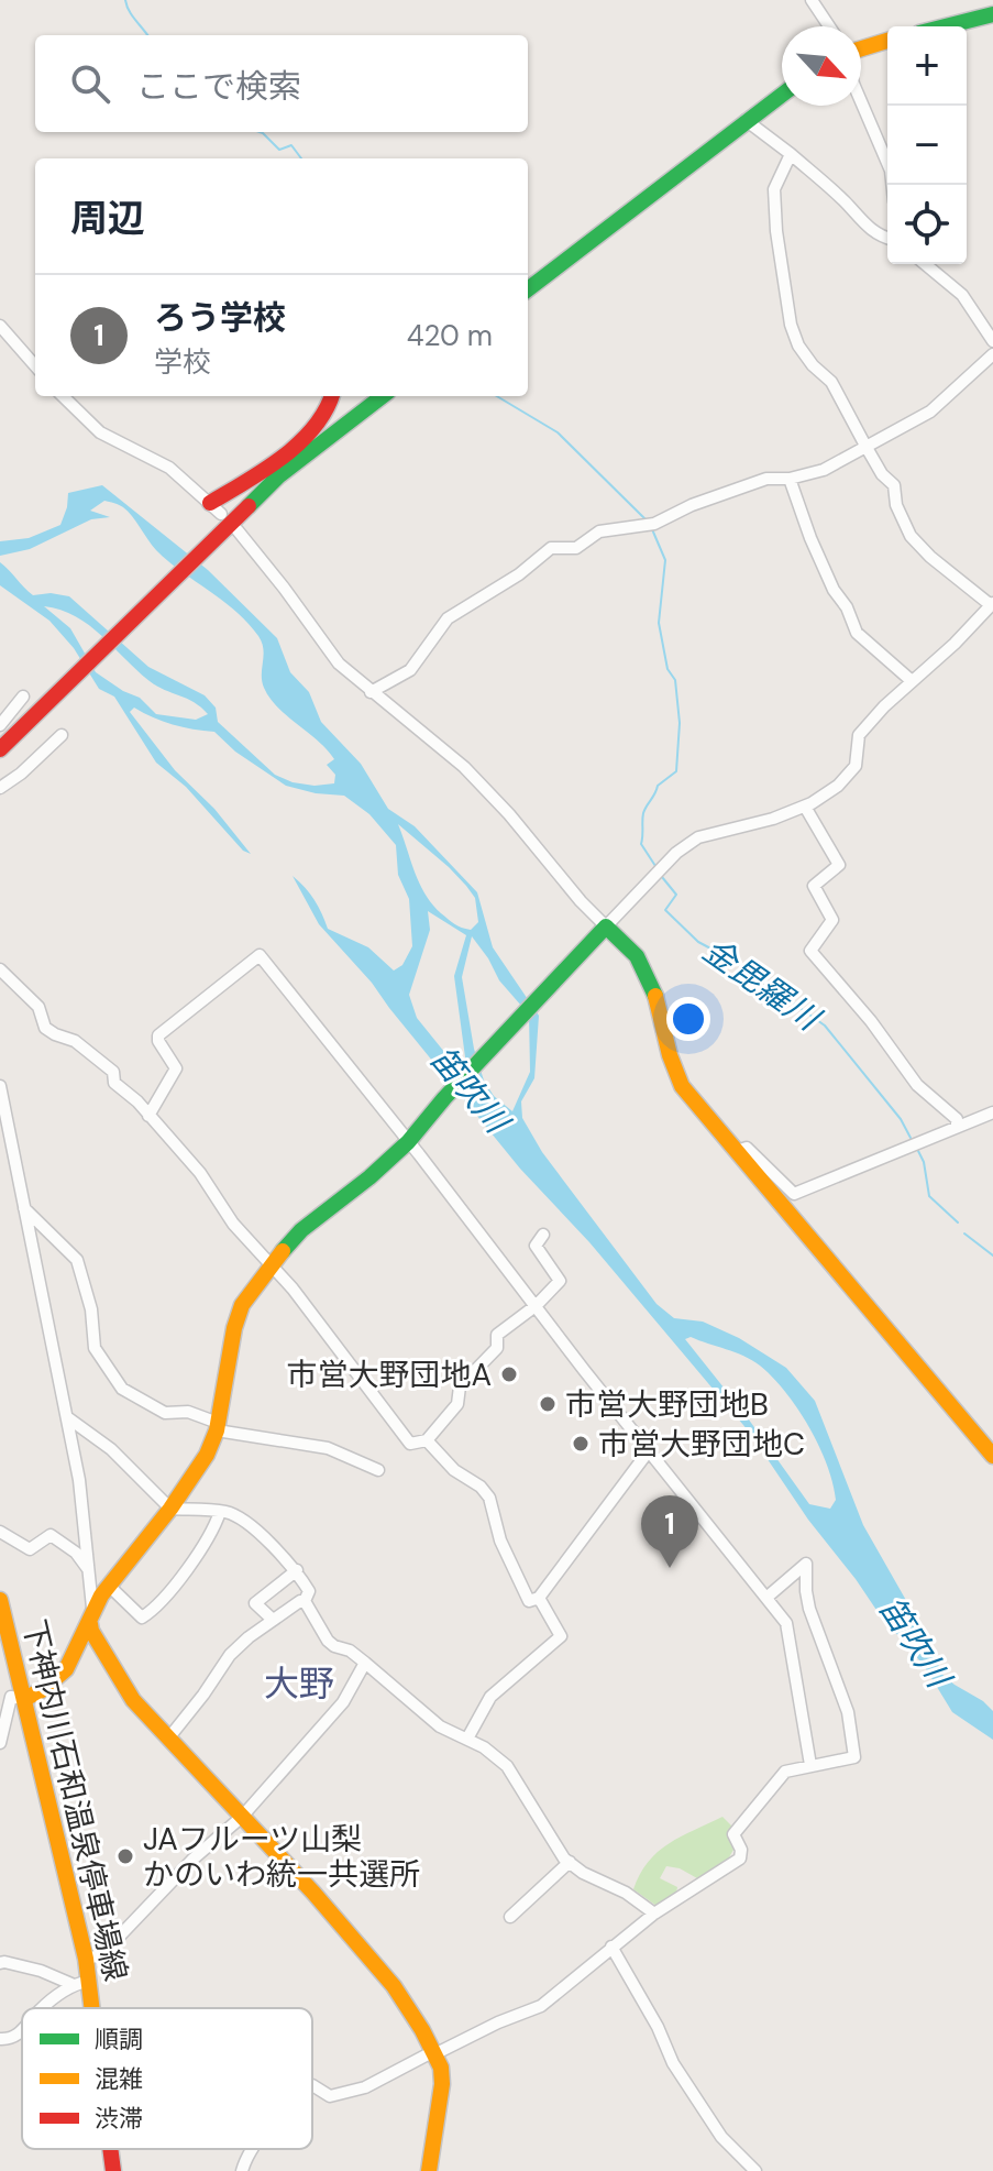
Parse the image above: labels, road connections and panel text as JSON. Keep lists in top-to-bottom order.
{
  "streets": {
    "street": ["下神内川石和温泉停車場線"]
  },
  "districts": ["大野"],
  "water": ["金毘羅川", "笛吹川"],
  "places": [
    "市営大野団地A",
    "市営大野団地B",
    "市営大野団地C",
    "JAフルーツ山梨 かのいわ統一共選所"
  ],
  "legend": ["順調", "混雑", "渋滞"],
  "north": "bottom right",
  "page": {
    "map_buttons": ["+", "−"],
    "search": "ここで検索",
    "heading": "周辺",
    "list": [
      {
        "mark": "1",
        "name": "ろう学校",
        "note": "学校",
        "value": "420 m"
      }
    ],
    "pins": "1"
  }
}
